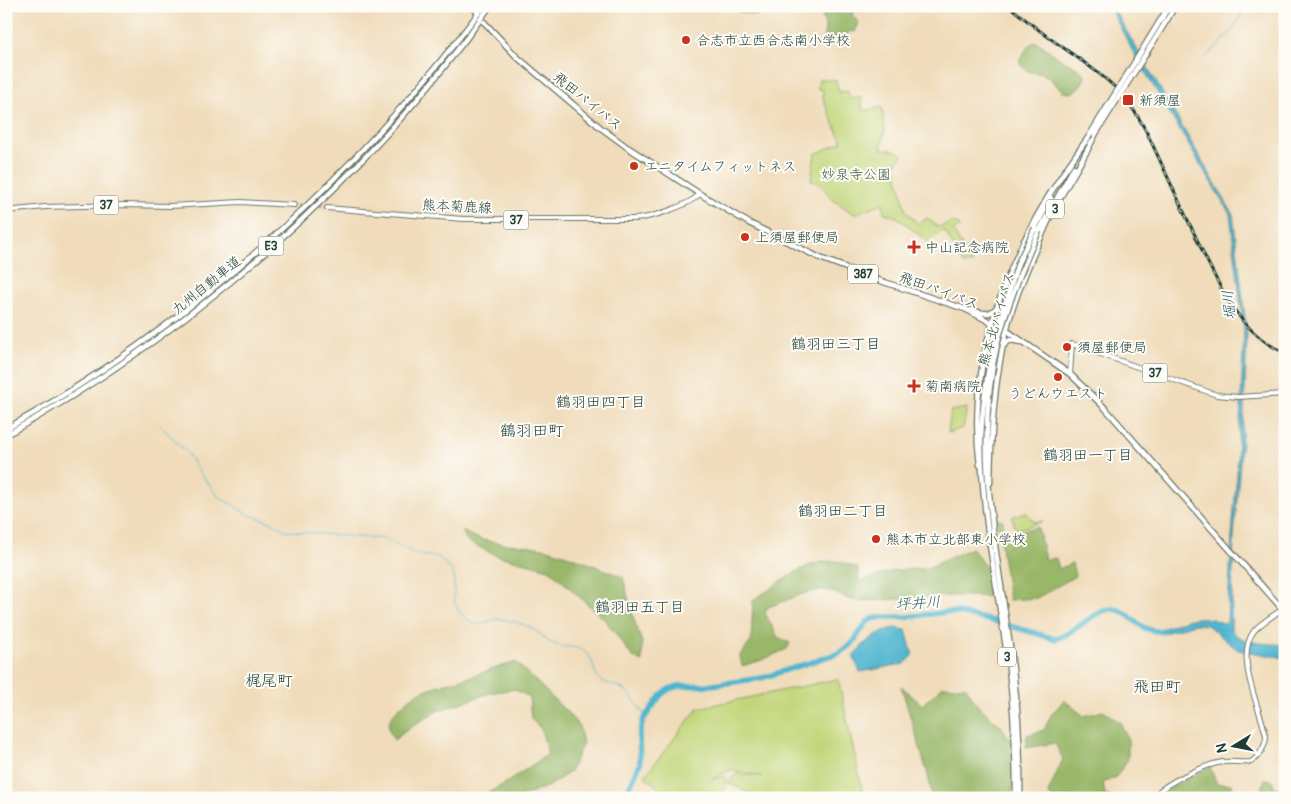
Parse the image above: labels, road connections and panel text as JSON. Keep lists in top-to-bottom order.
{
  "streets": {
    "highway": [
      "飛田バイパス",
      "3",
      "E3",
      "387",
      "九州自動車道",
      "熊本北バイパス"
    ],
    "main road": ["37", "熊本菊鹿線"]
  },
  "crossings": [
    ["飛田バイパス", "37"],
    ["飛田バイパス", "熊本菊鹿線"],
    ["飛田バイパス", "3"],
    ["3", "熊本北バイパス"]
  ],
  "districts": [
    "鶴羽田三丁目",
    "鶴羽田四丁目",
    "鶴羽田町",
    "鶴羽田一丁目",
    "鶴羽田二丁目",
    "鶴羽田五丁目",
    "梶尾町",
    "飛田町"
  ],
  "water": ["堀川", "坪井川"],
  "parks": ["妙泉寺公園"],
  "places": {
    "other": [
      "合志市立西合志南小学校",
      "エニタイムフィットネス",
      "上須屋郵便局",
      "須屋郵便局",
      "うどんウエスト",
      "熊本市立北部東小学校"
    ],
    "transit": ["新須屋"],
    "health": ["中山記念病院", "菊南病院"]
  },
  "north": "left"
}
